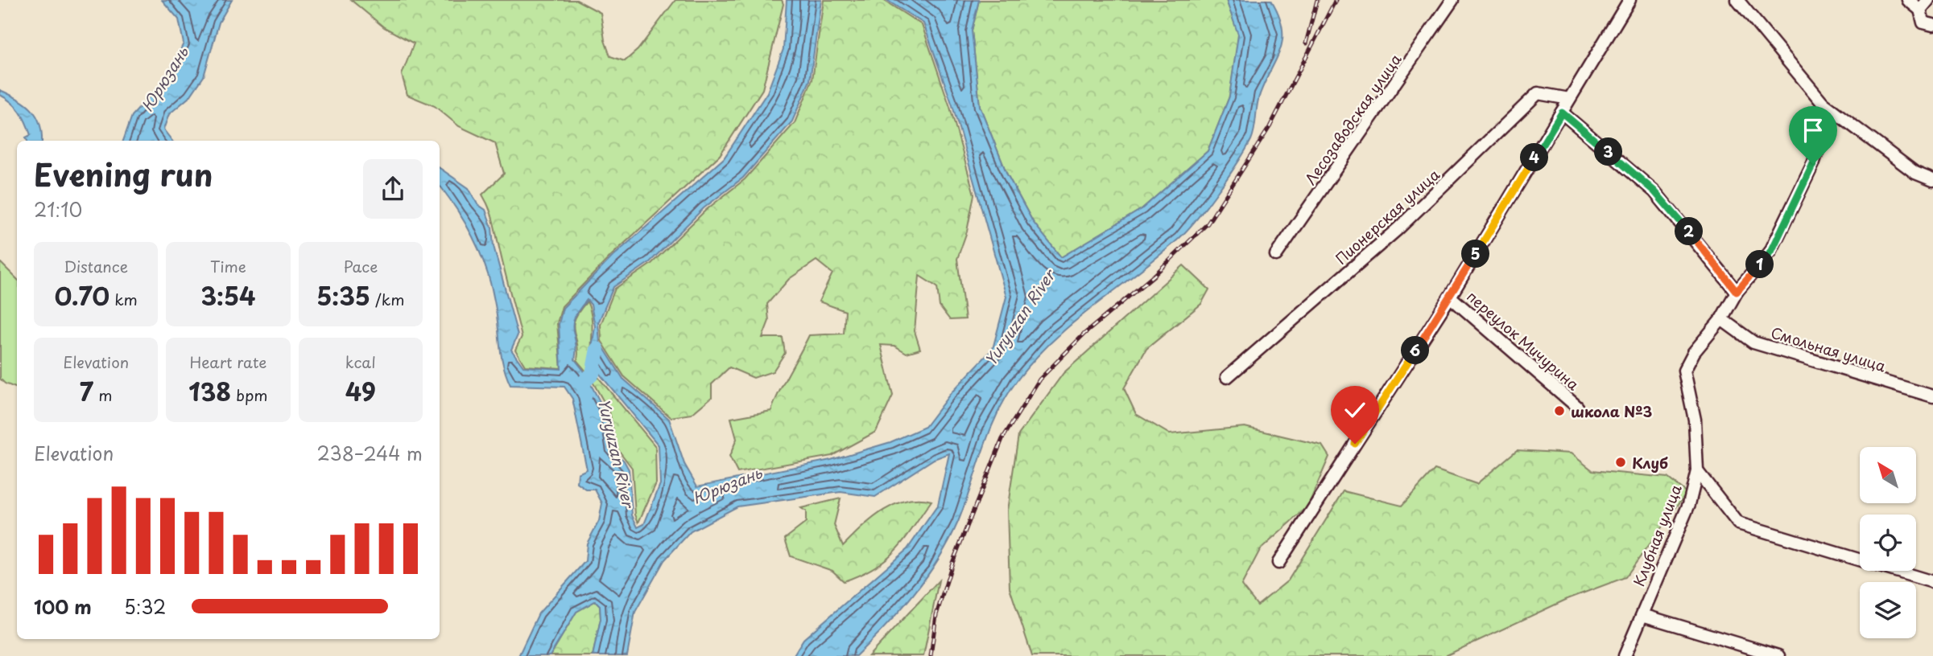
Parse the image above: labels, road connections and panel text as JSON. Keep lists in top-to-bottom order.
{
  "streets": {
    "street": [
      "Лесозаводская улица",
      "Пионерская улица",
      "переулок Мичурина",
      "Смольная улица",
      "Клубная улица"
    ]
  },
  "crossings": [
    ["Смольная улица", "Клубная улица"]
  ],
  "water": ["Юрюзань", "Yuryuzan River"],
  "places": ["школа №3", "Клуб"],
  "north": "top left",
  "page": {
    "pins": [
      "3",
      "4",
      "2",
      "5",
      "1",
      "6"
    ],
    "heading": ["Evening run", "21:10"],
    "stats": [
      ["Distance", "0.70 km"],
      ["Time", "3:54"],
      ["Pace", "5:35 /km"],
      ["Elevation", "7 m"],
      ["Heart rate", "138 bpm"],
      ["kcal", "49"]
    ],
    "chart": ["Elevation", "238–244 m"],
    "list": [
      {
        "name": "100 m",
        "note": "5:32"
      }
    ]
  }
}
